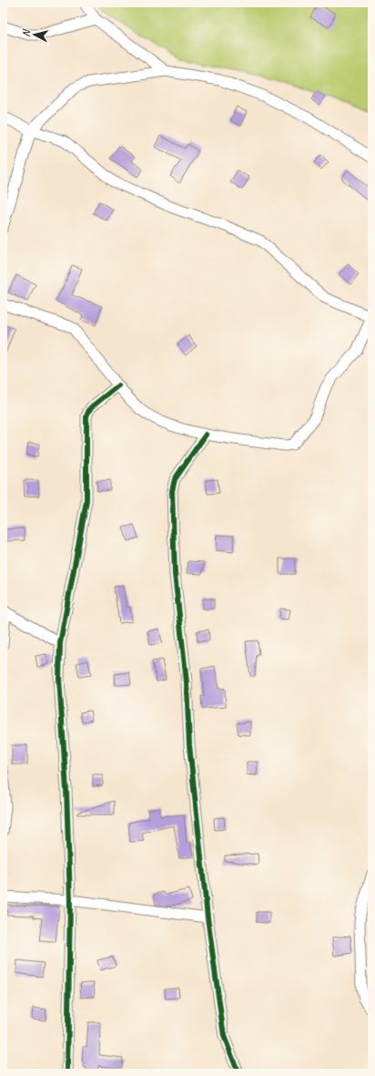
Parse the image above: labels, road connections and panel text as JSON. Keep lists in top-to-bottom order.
{
  "north": "left"
}
